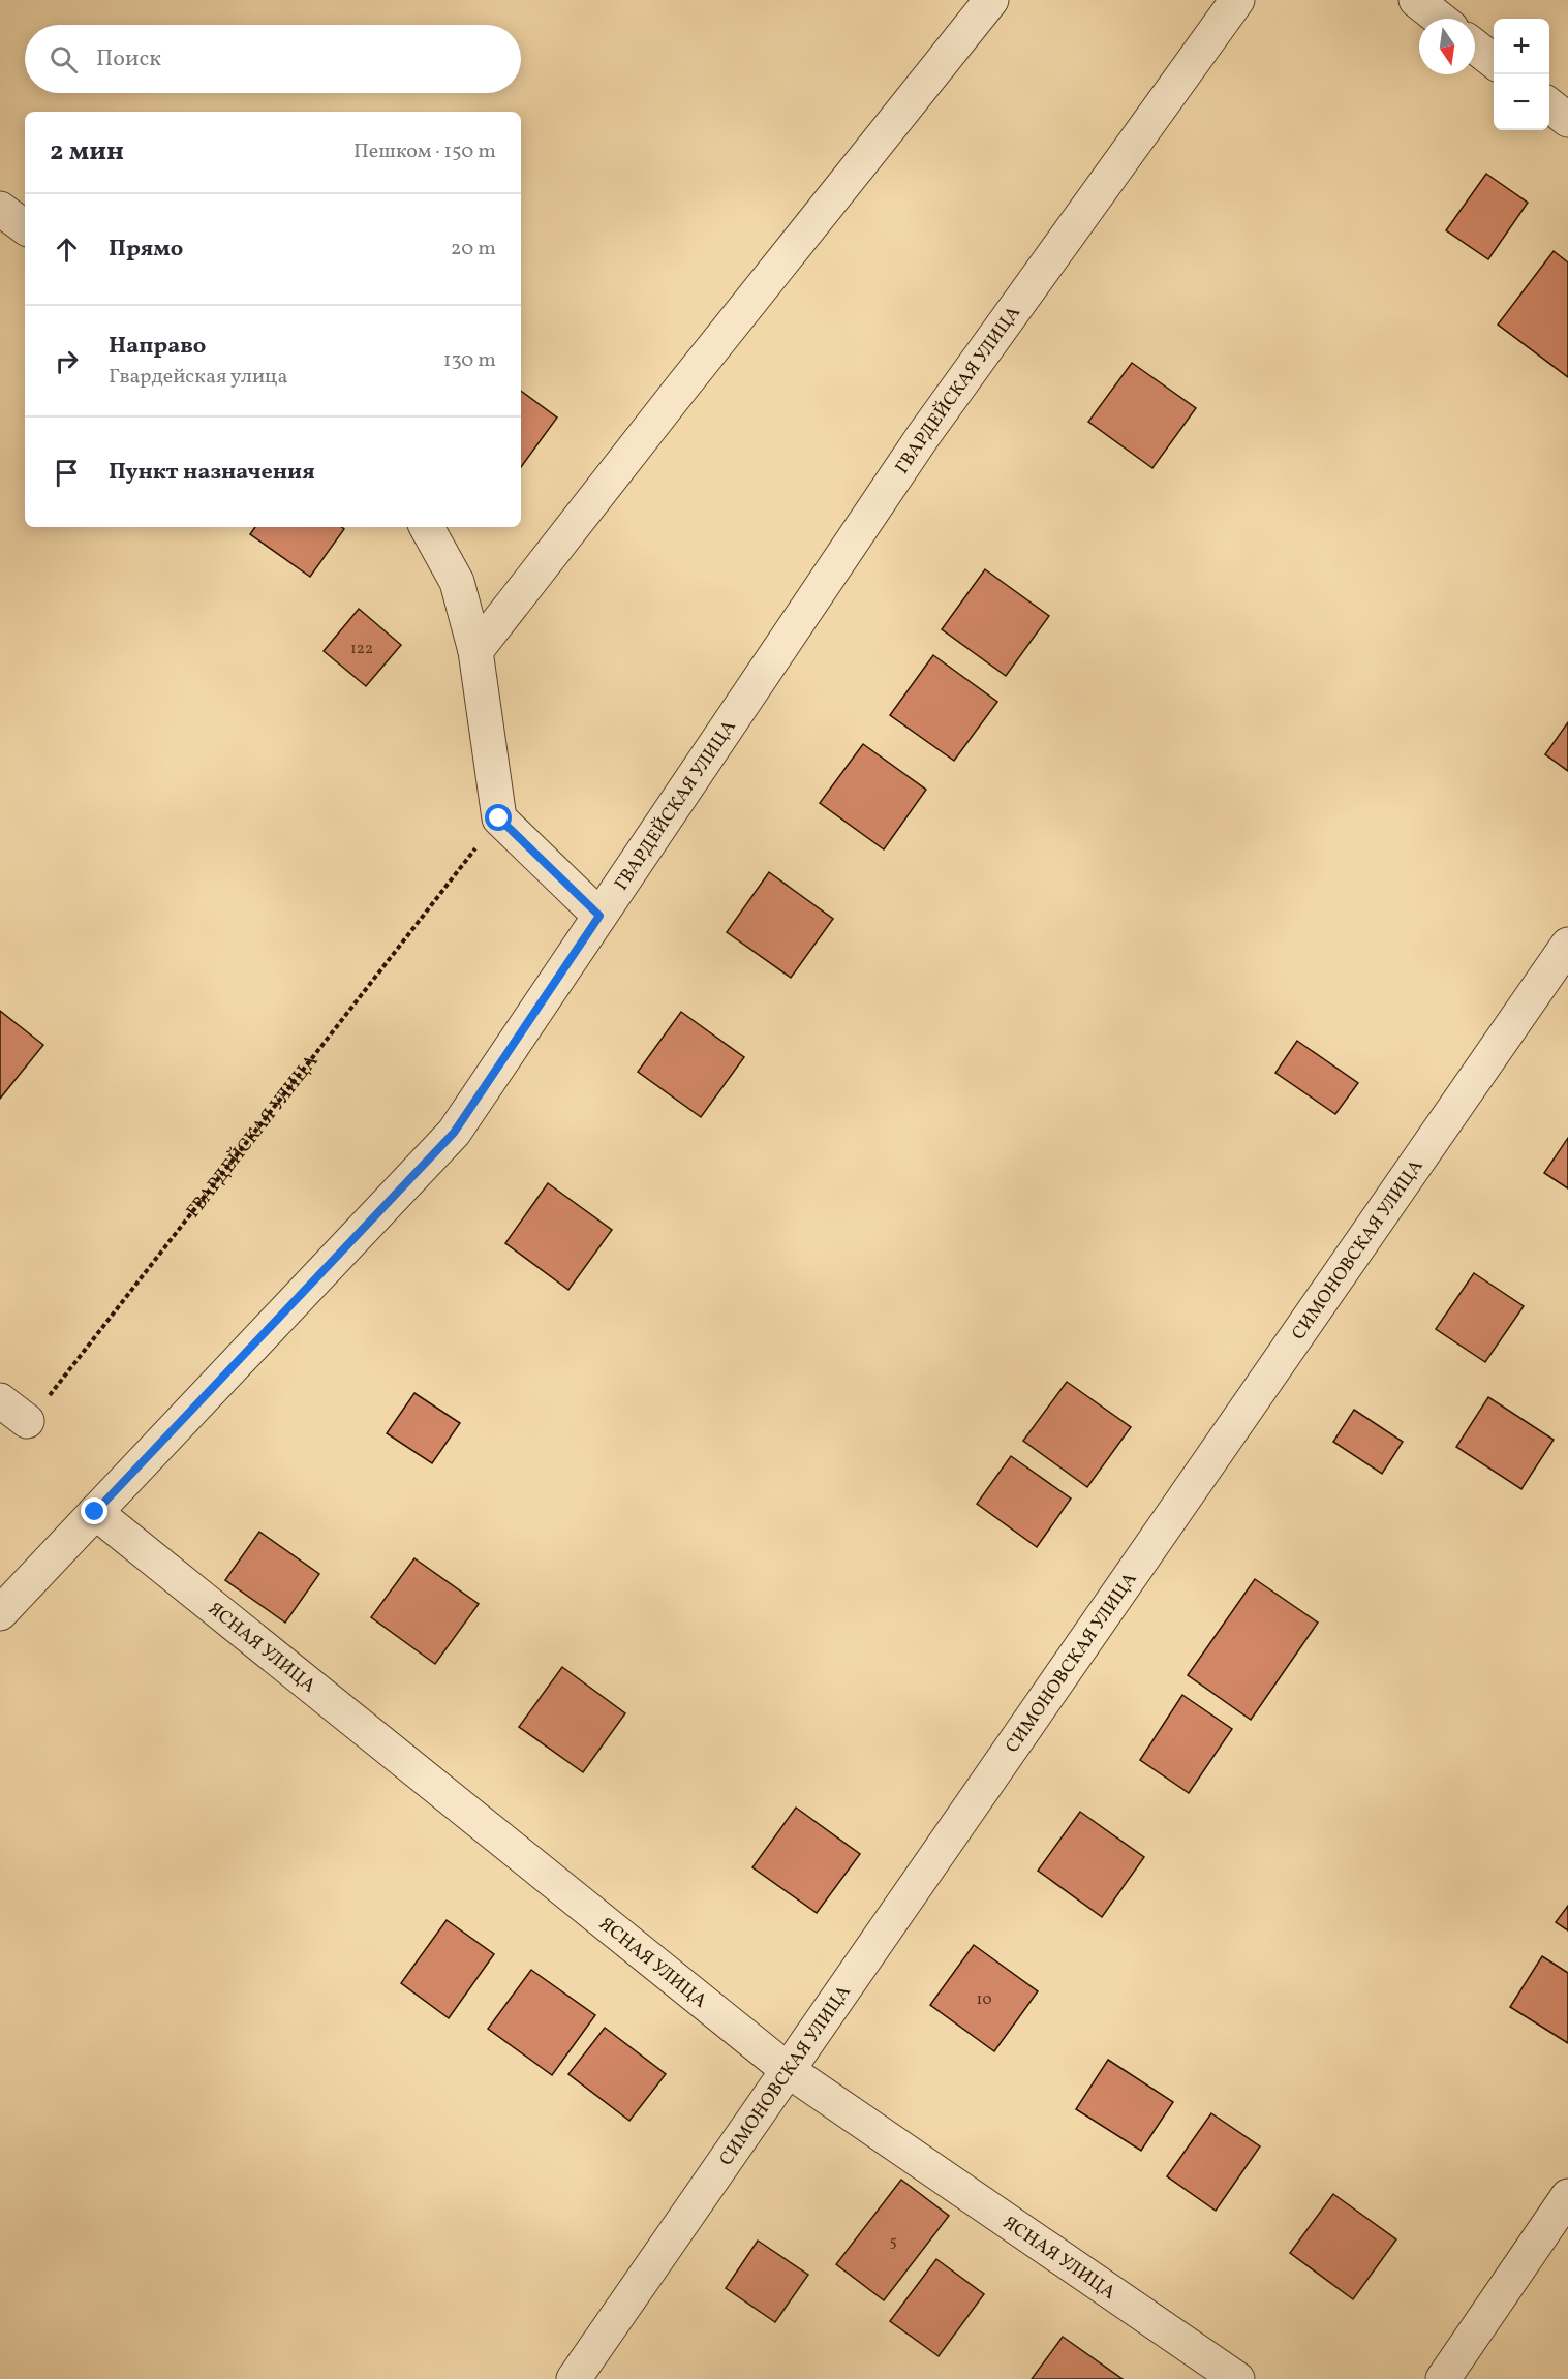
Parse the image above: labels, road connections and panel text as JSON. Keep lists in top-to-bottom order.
{
  "streets": {
    "street": ["ГВАРДЕЙСКАЯ УЛИЦА", "СИМОНОВСКАЯ УЛИЦА", "ЯСНАЯ УЛИЦА"]
  },
  "crossings": [
    ["ГВАРДЕЙСКАЯ УЛИЦА", "ЯСНАЯ УЛИЦА"],
    ["СИМОНОВСКАЯ УЛИЦА", "ЯСНАЯ УЛИЦА"]
  ],
  "house_numbers": ["122", "10", "5"],
  "north": "bottom",
  "page": {
    "map_buttons": ["+", "−"],
    "search": "Поиск",
    "heading": ["2 мин", "Пешком · 150 m"],
    "list": [
      ["Прямо", "20 m"],
      ["Направо", "Гвардейская улица", "130 m"],
      "Пункт назначения"
    ]
  }
}
